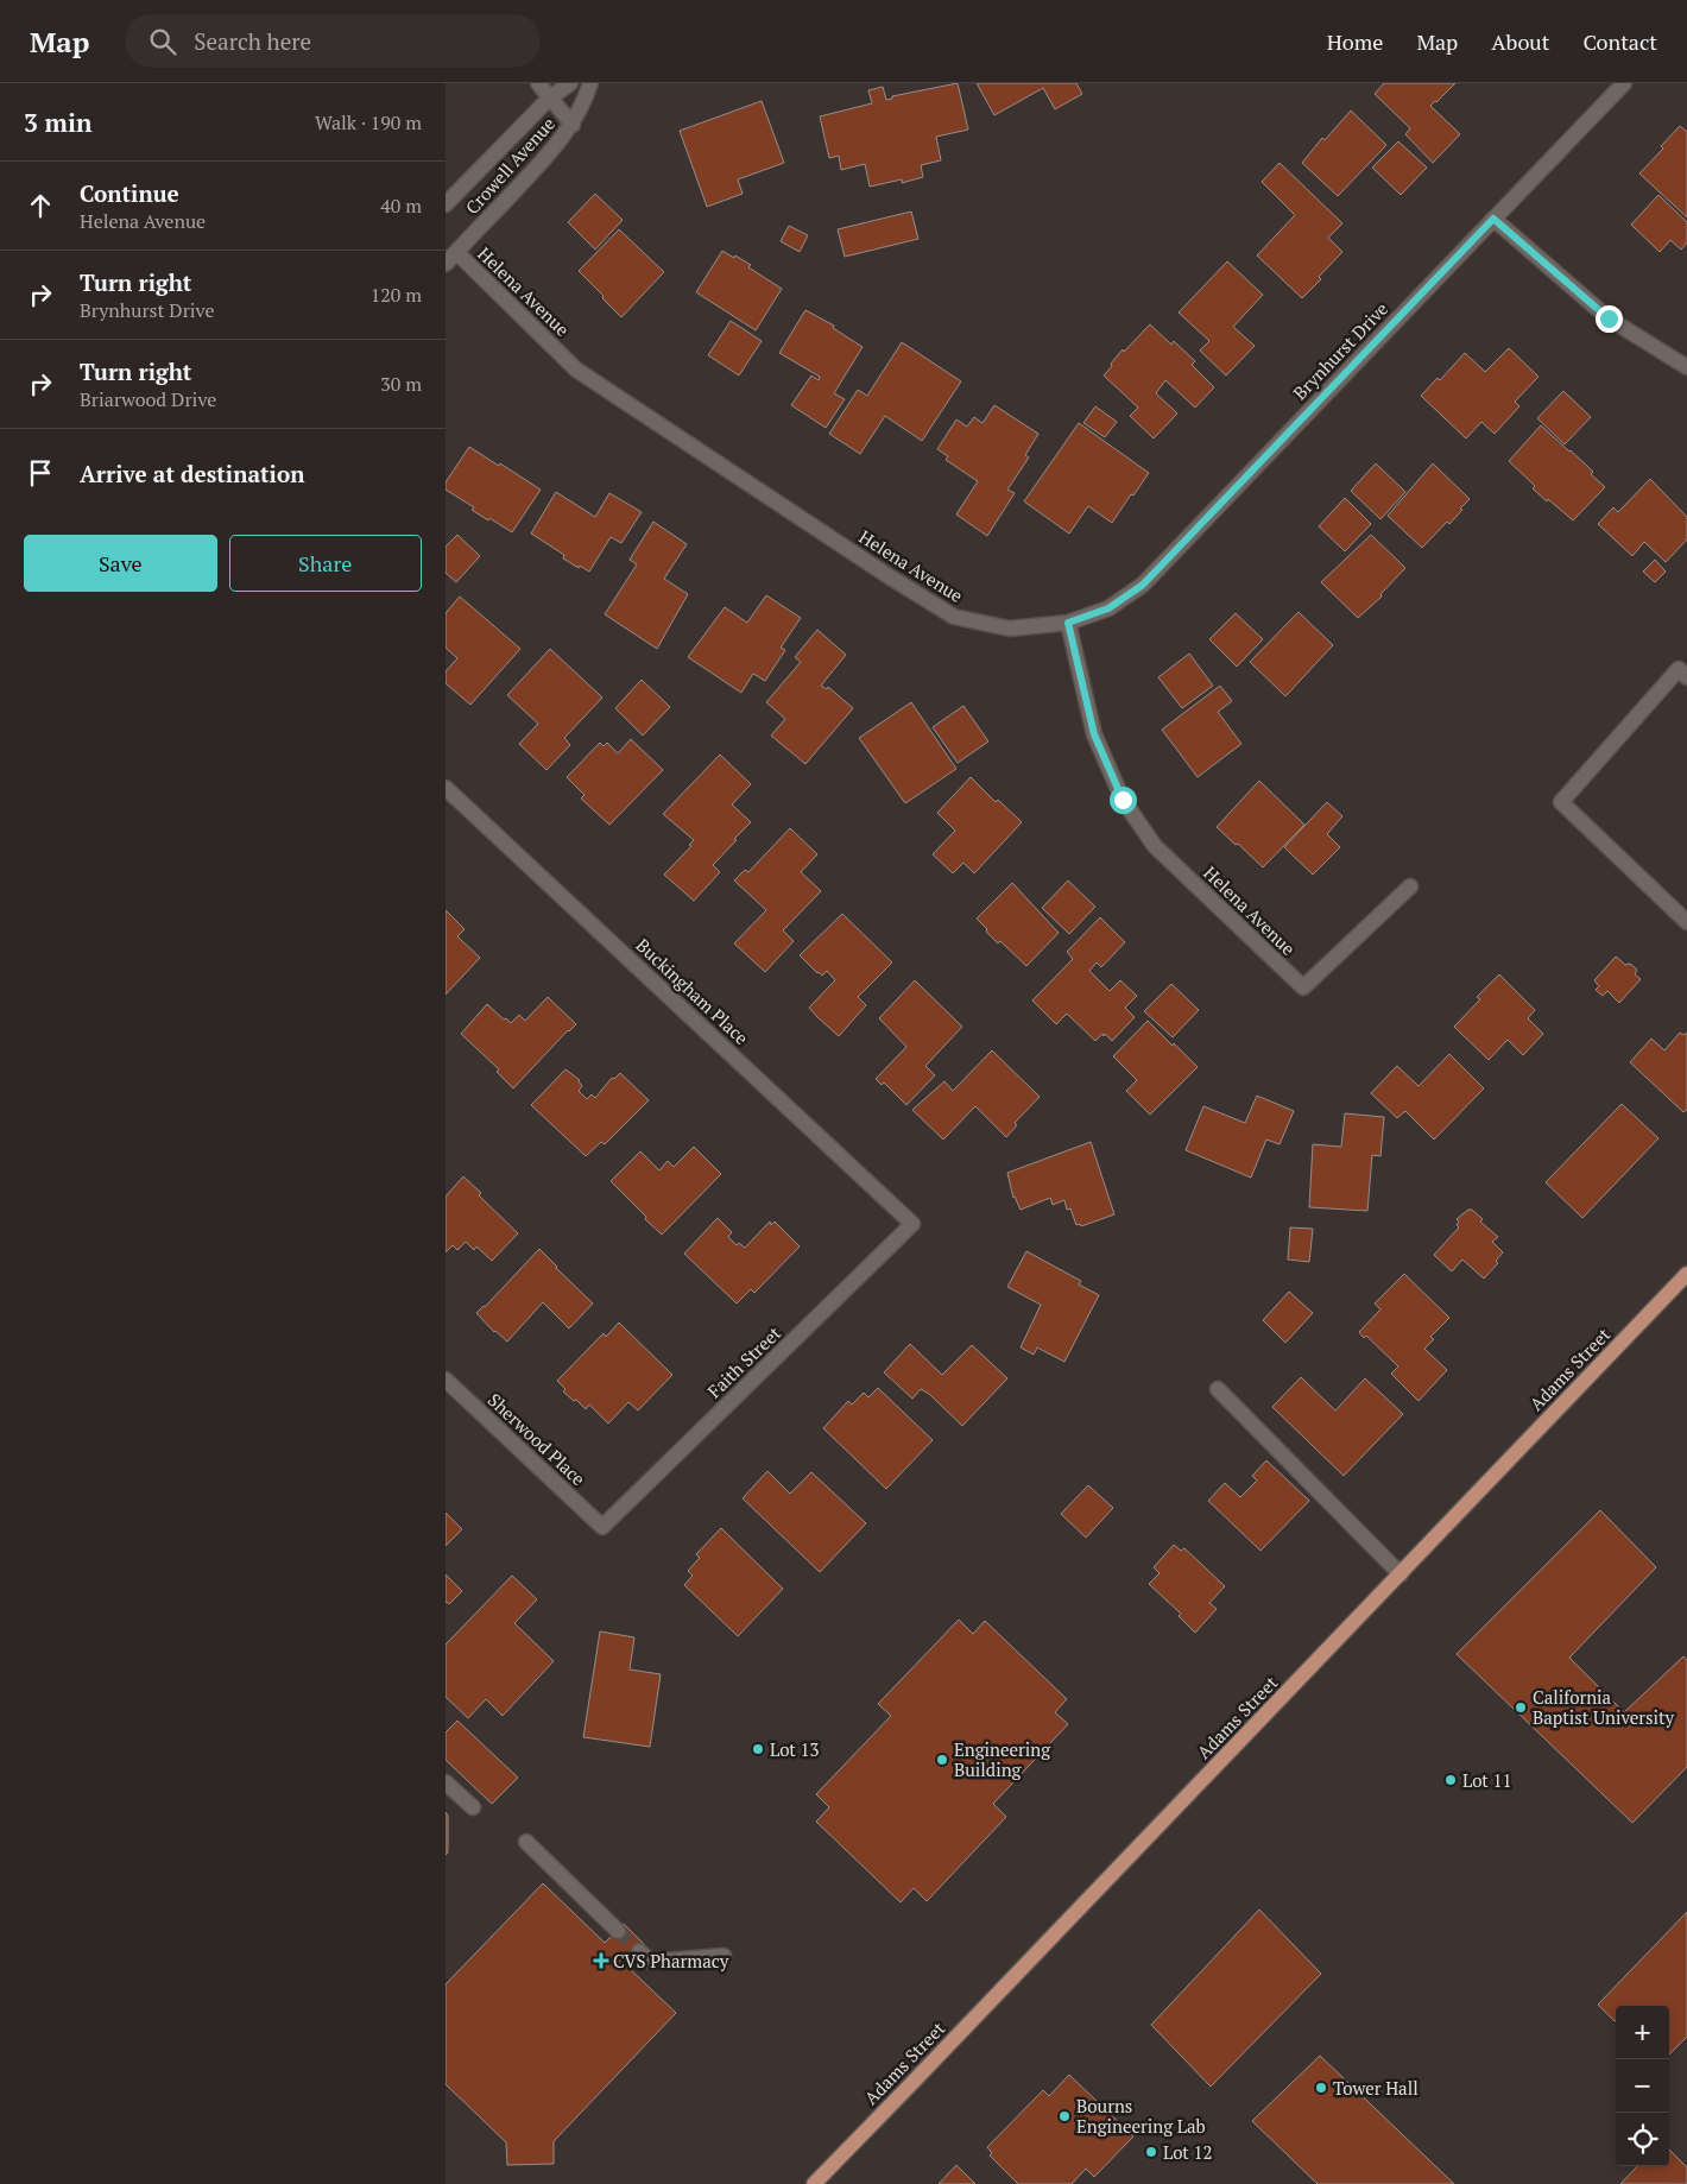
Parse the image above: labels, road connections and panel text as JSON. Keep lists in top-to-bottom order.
{
  "streets": {
    "main road": ["Adams Street"],
    "street": [
      "Crowell Avenue",
      "Helena Avenue",
      "Brynhurst Drive",
      "Buckingham Place",
      "Faith Street",
      "Sherwood Place"
    ]
  },
  "crossings": [
    ["Crowell Avenue", "Helena Avenue"],
    ["Helena Avenue", "Brynhurst Drive"],
    ["Buckingham Place", "Faith Street"],
    ["Faith Street", "Sherwood Place"]
  ],
  "places": {
    "other": [
      "California Baptist University",
      "Lot 13",
      "Engineering Building",
      "Lot 11",
      "Tower Hall",
      "Bourns Engineering Lab",
      "Lot 12"
    ],
    "health": ["CVS Pharmacy"]
  },
  "page": {
    "header": "Map",
    "search": "Search here",
    "nav": [
      "Home",
      "Map",
      "About",
      "Contact"
    ],
    "heading": ["3 min", "Walk · 190 m"],
    "list": [
      ["Continue", "Helena Avenue", "40 m"],
      ["Turn right", "Brynhurst Drive", "120 m"],
      ["Turn right", "Briarwood Drive", "30 m"],
      "Arrive at destination"
    ],
    "buttons": ["Save", "Share"],
    "map_buttons": ["+", "−"]
  }
}
